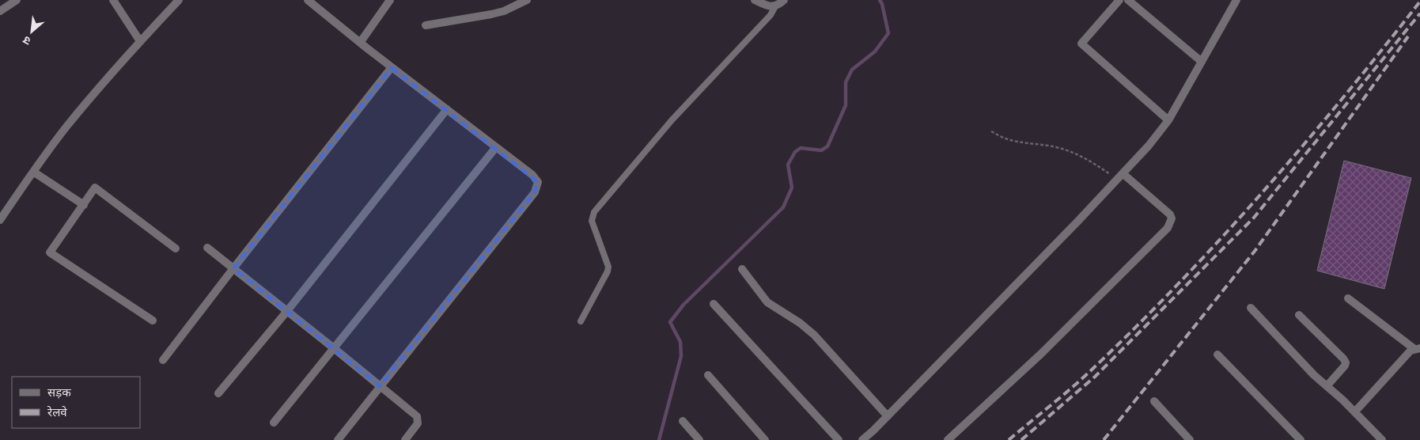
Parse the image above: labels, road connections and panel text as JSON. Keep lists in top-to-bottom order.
{
  "legend": ["सड़क", "रेलवे"],
  "north": "bottom left"
}
